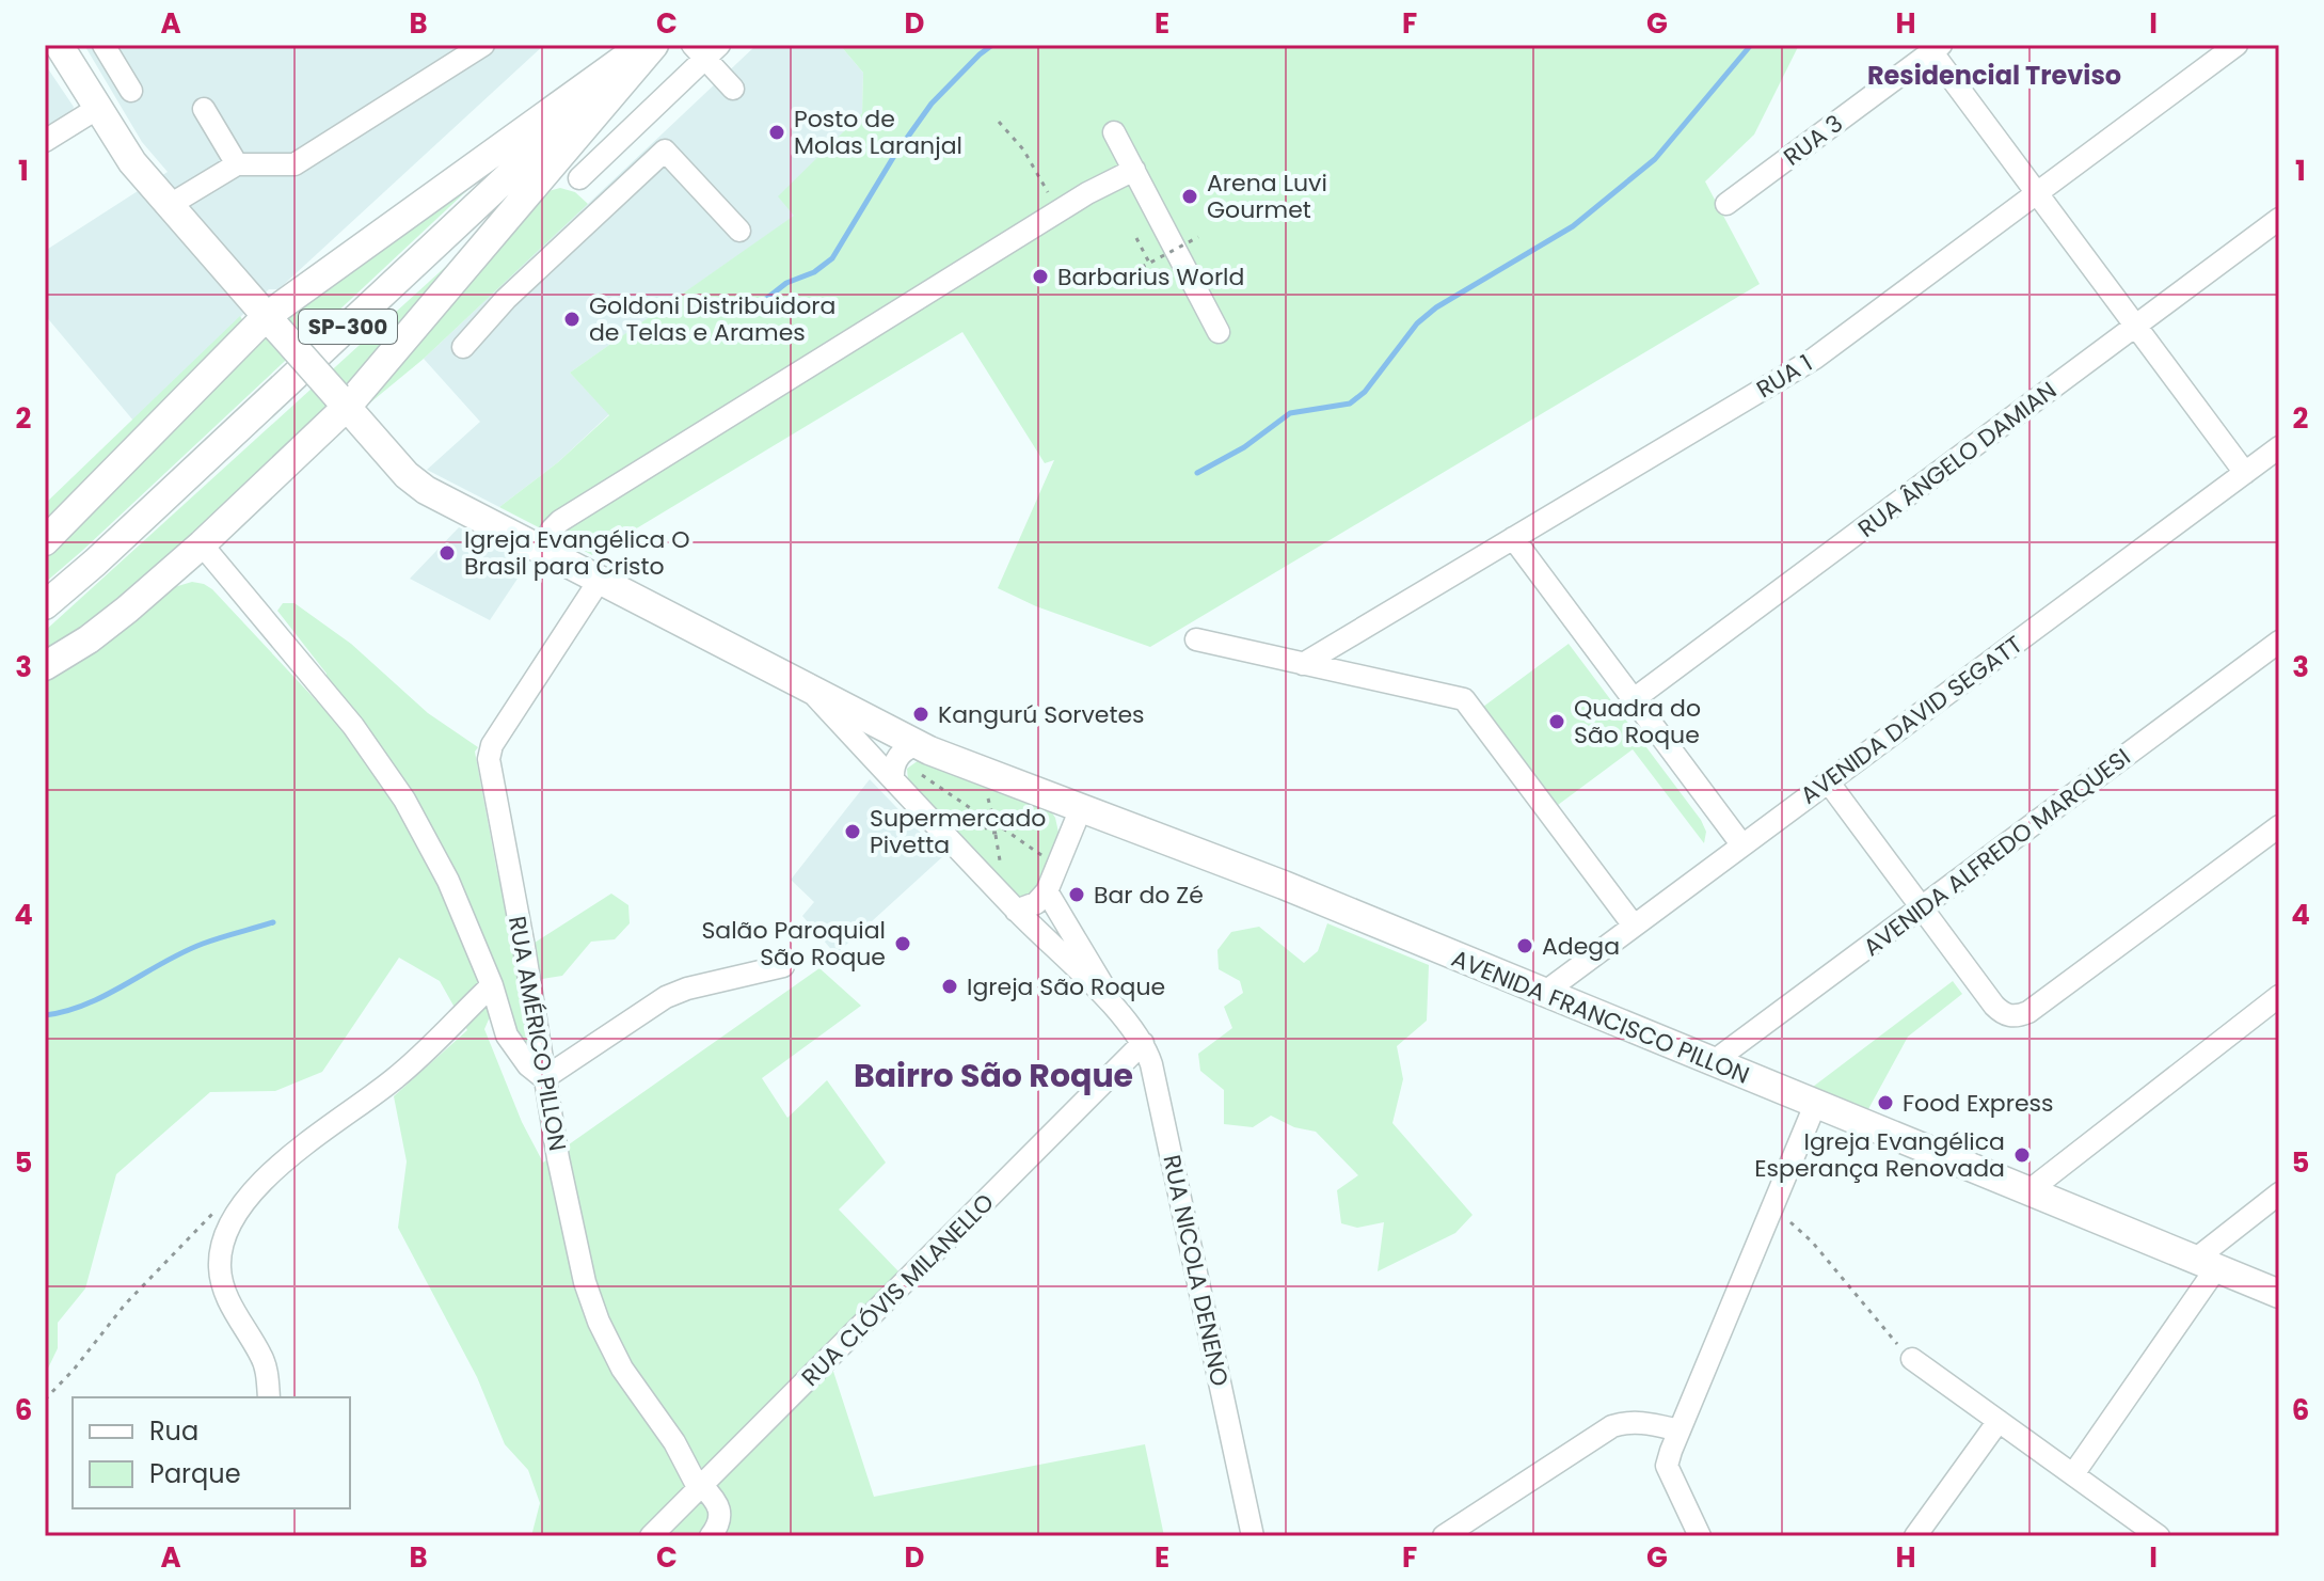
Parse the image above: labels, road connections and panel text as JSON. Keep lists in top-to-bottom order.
{
  "streets": {
    "main road": ["SP-300", "AVENIDA FRANCISCO PILLON"],
    "street": [
      "RUA 3",
      "RUA 1",
      "RUA ÂNGELO DAMIAN",
      "AVENIDA DAVID SEGATT",
      "AVENIDA ALFREDO MARQUESI",
      "RUA AMÉRICO PILLON",
      "RUA NICOLA DENENO",
      "RUA CLÓVIS MILANELLO"
    ]
  },
  "crossings": [
    ["AVENIDA DAVID SEGATT", "AVENIDA FRANCISCO PILLON"],
    ["AVENIDA ALFREDO MARQUESI", "AVENIDA FRANCISCO PILLON"],
    ["AVENIDA FRANCISCO PILLON", "RUA AMÉRICO PILLON"],
    ["RUA AMÉRICO PILLON", "RUA CLÓVIS MILANELLO"],
    ["RUA NICOLA DENENO", "RUA CLÓVIS MILANELLO"]
  ],
  "districts": ["Residencial Treviso", "Bairro São Roque"],
  "places": [
    "Posto de Molas Laranjal",
    "Arena Luvi Gourmet",
    "Barbarius World",
    "Goldoni Distribuidora de Telas e Arames",
    "Igreja Evangélica O Brasil para Cristo",
    "Kangurú Sorvetes",
    "Quadra do São Roque",
    "Supermercado Pivetta",
    "Bar do Zé",
    "Salão Paroquial São Roque",
    "Adega",
    "Igreja São Roque",
    "Food Express",
    "Igreja Evangélica Esperança Renovada"
  ],
  "legend": ["Rua", "Parque"],
  "grid": {
    "columns": [
      "A",
      "B",
      "C",
      "D",
      "E",
      "F",
      "G",
      "H",
      "I"
    ],
    "rows": [
      "1",
      "2",
      "3",
      "4",
      "5",
      "6"
    ]
  }
}
